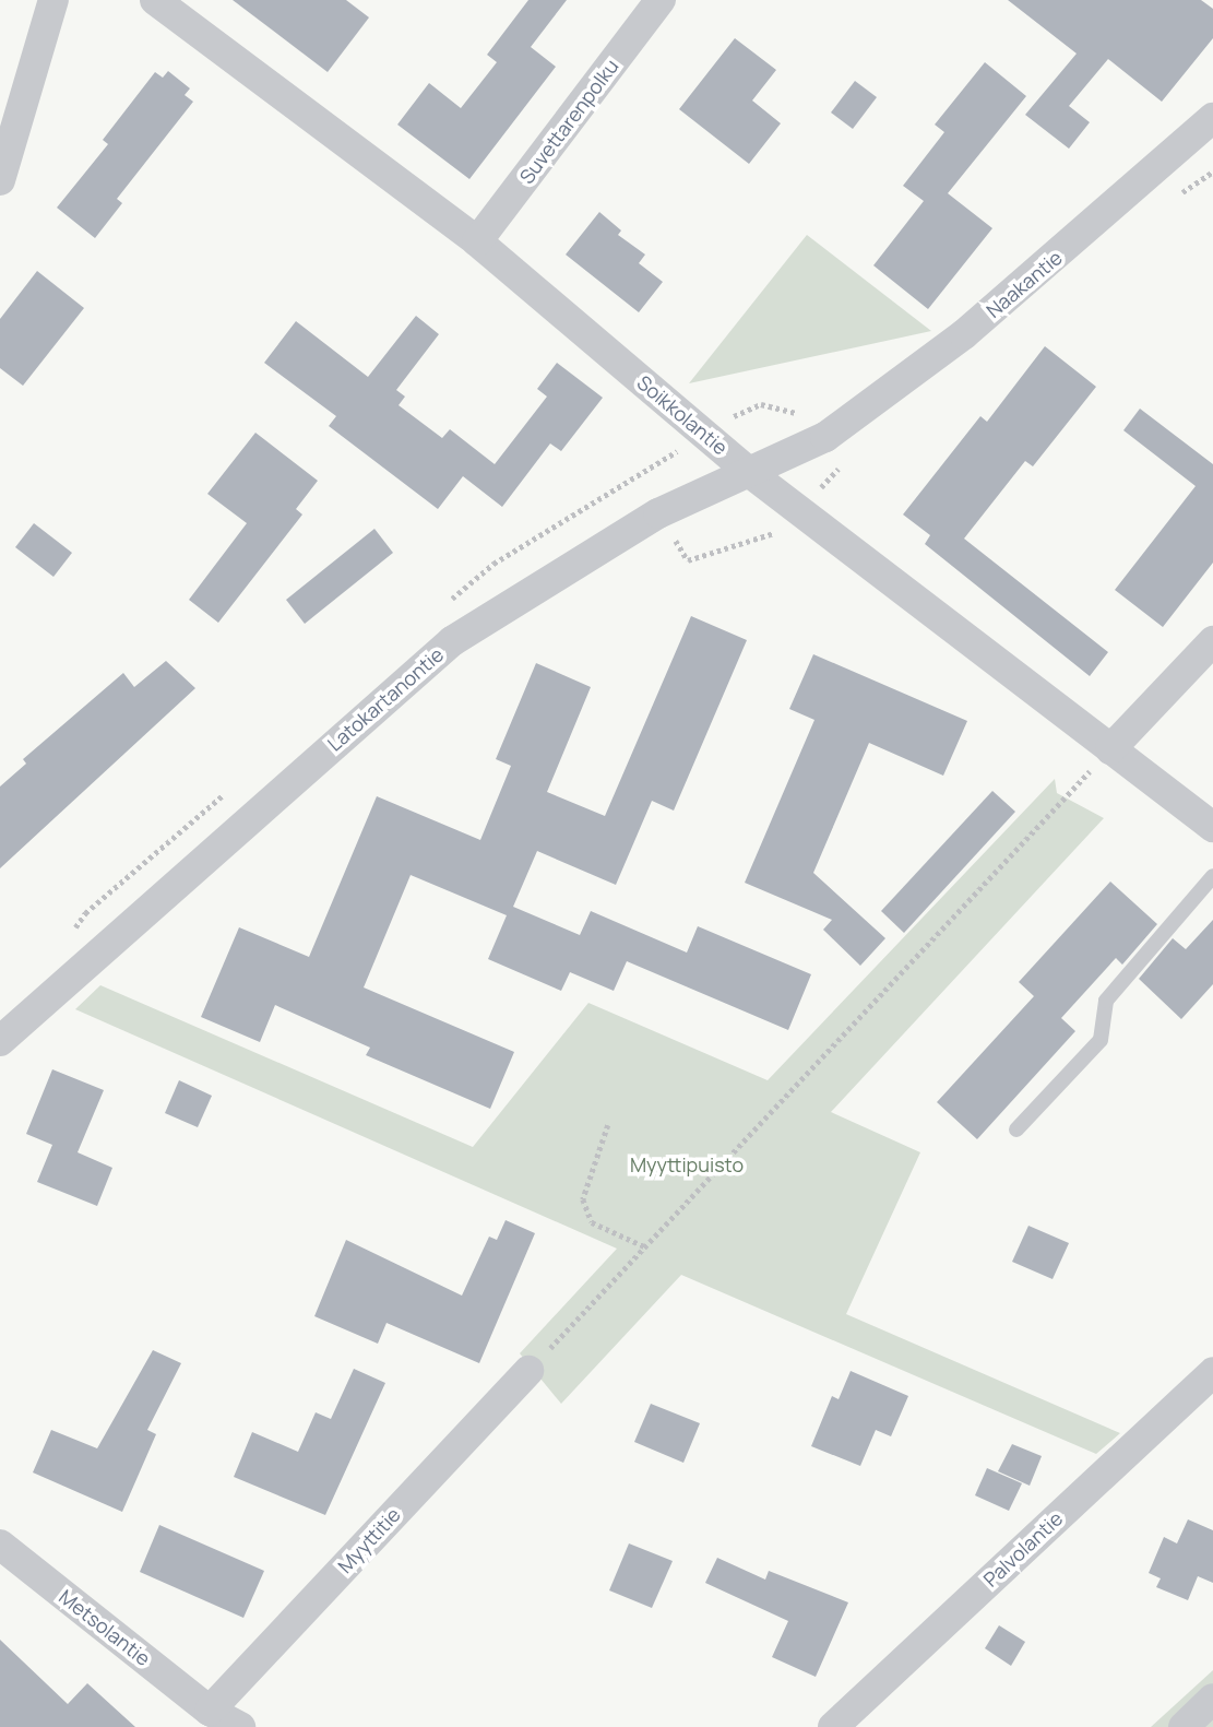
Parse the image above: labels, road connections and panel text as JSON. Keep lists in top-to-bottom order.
{
  "streets": {
    "street": [
      "Suvettarenpolku",
      "Naakantie",
      "Soikkolantie",
      "Latokartanontie",
      "Myyttitie",
      "Palvolantie",
      "Metsolantie"
    ]
  },
  "crossings": [
    ["Suvettarenpolku", "Soikkolantie"],
    ["Naakantie", "Latokartanontie"],
    ["Soikkolantie", "Latokartanontie"],
    ["Myyttitie", "Metsolantie"]
  ],
  "parks": ["Myyttipuisto"]
}
